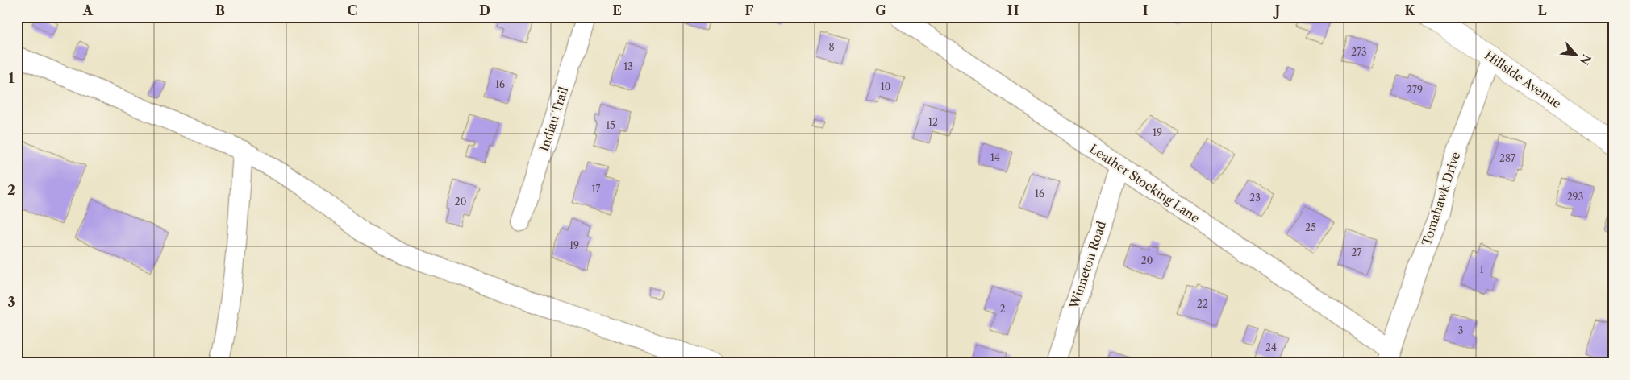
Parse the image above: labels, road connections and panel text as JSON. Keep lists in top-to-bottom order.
{
  "streets": {
    "main road": ["Hillside Avenue"],
    "street": [
      "Indian Trail",
      "Leather Stocking Lane",
      "Tomahawk Drive",
      "Winnetou Road"
    ]
  },
  "crossings": [
    ["Hillside Avenue", "Tomahawk Drive"],
    ["Leather Stocking Lane", "Tomahawk Drive"],
    ["Leather Stocking Lane", "Winnetou Road"]
  ],
  "house_numbers": [
    "8",
    "273",
    "13",
    "16",
    "10",
    "279",
    "12",
    "15",
    "19",
    "14",
    "287",
    "17",
    "16",
    "293",
    "23",
    "20",
    "25",
    "19",
    "27",
    "20",
    "1",
    "22",
    "2",
    "3",
    "24"
  ],
  "north": "bottom right",
  "grid": {
    "columns": [
      "A",
      "B",
      "C",
      "D",
      "E",
      "F",
      "G",
      "H",
      "I",
      "J",
      "K",
      "L"
    ],
    "rows": ["1", "2", "3"]
  }
}
